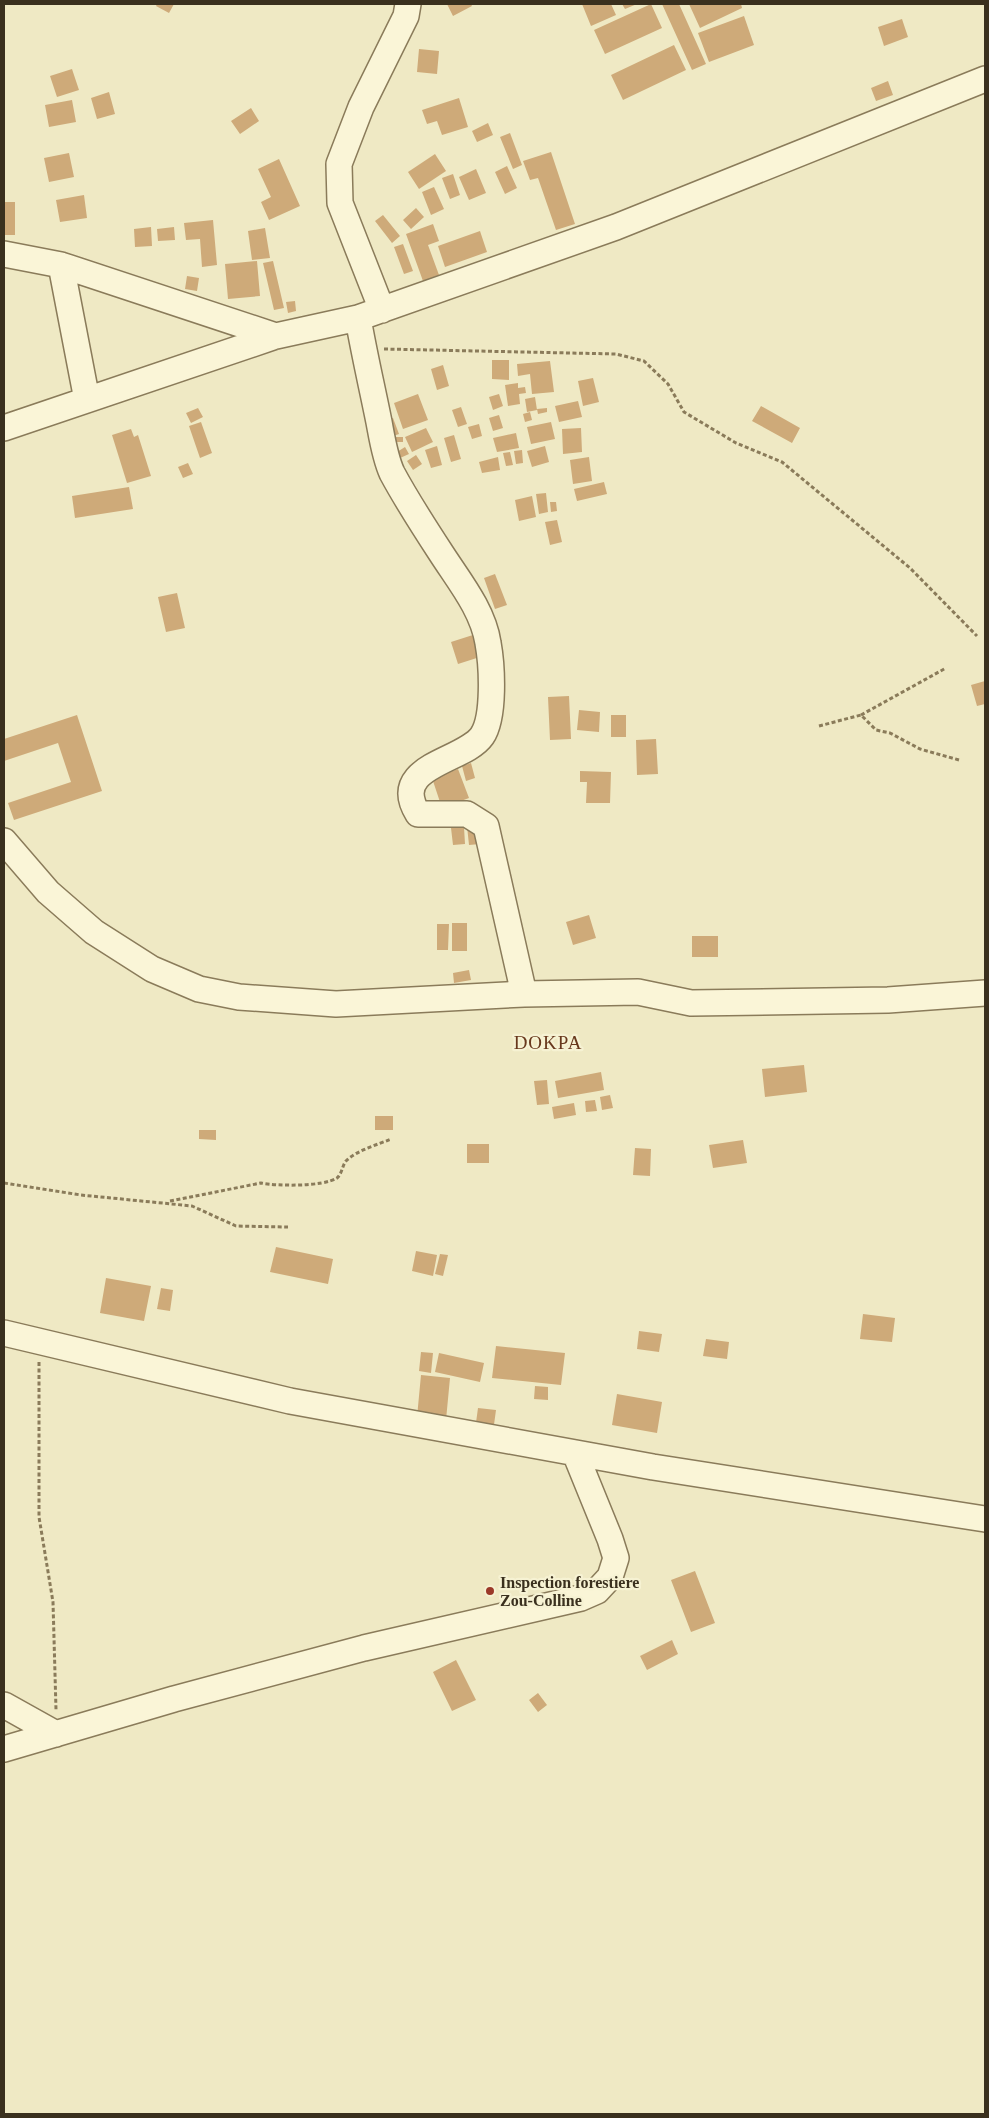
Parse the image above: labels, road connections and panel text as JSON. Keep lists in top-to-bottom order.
{
  "districts": ["DOKPA"],
  "places": ["Inspection forestiere Zou-Colline"]
}
